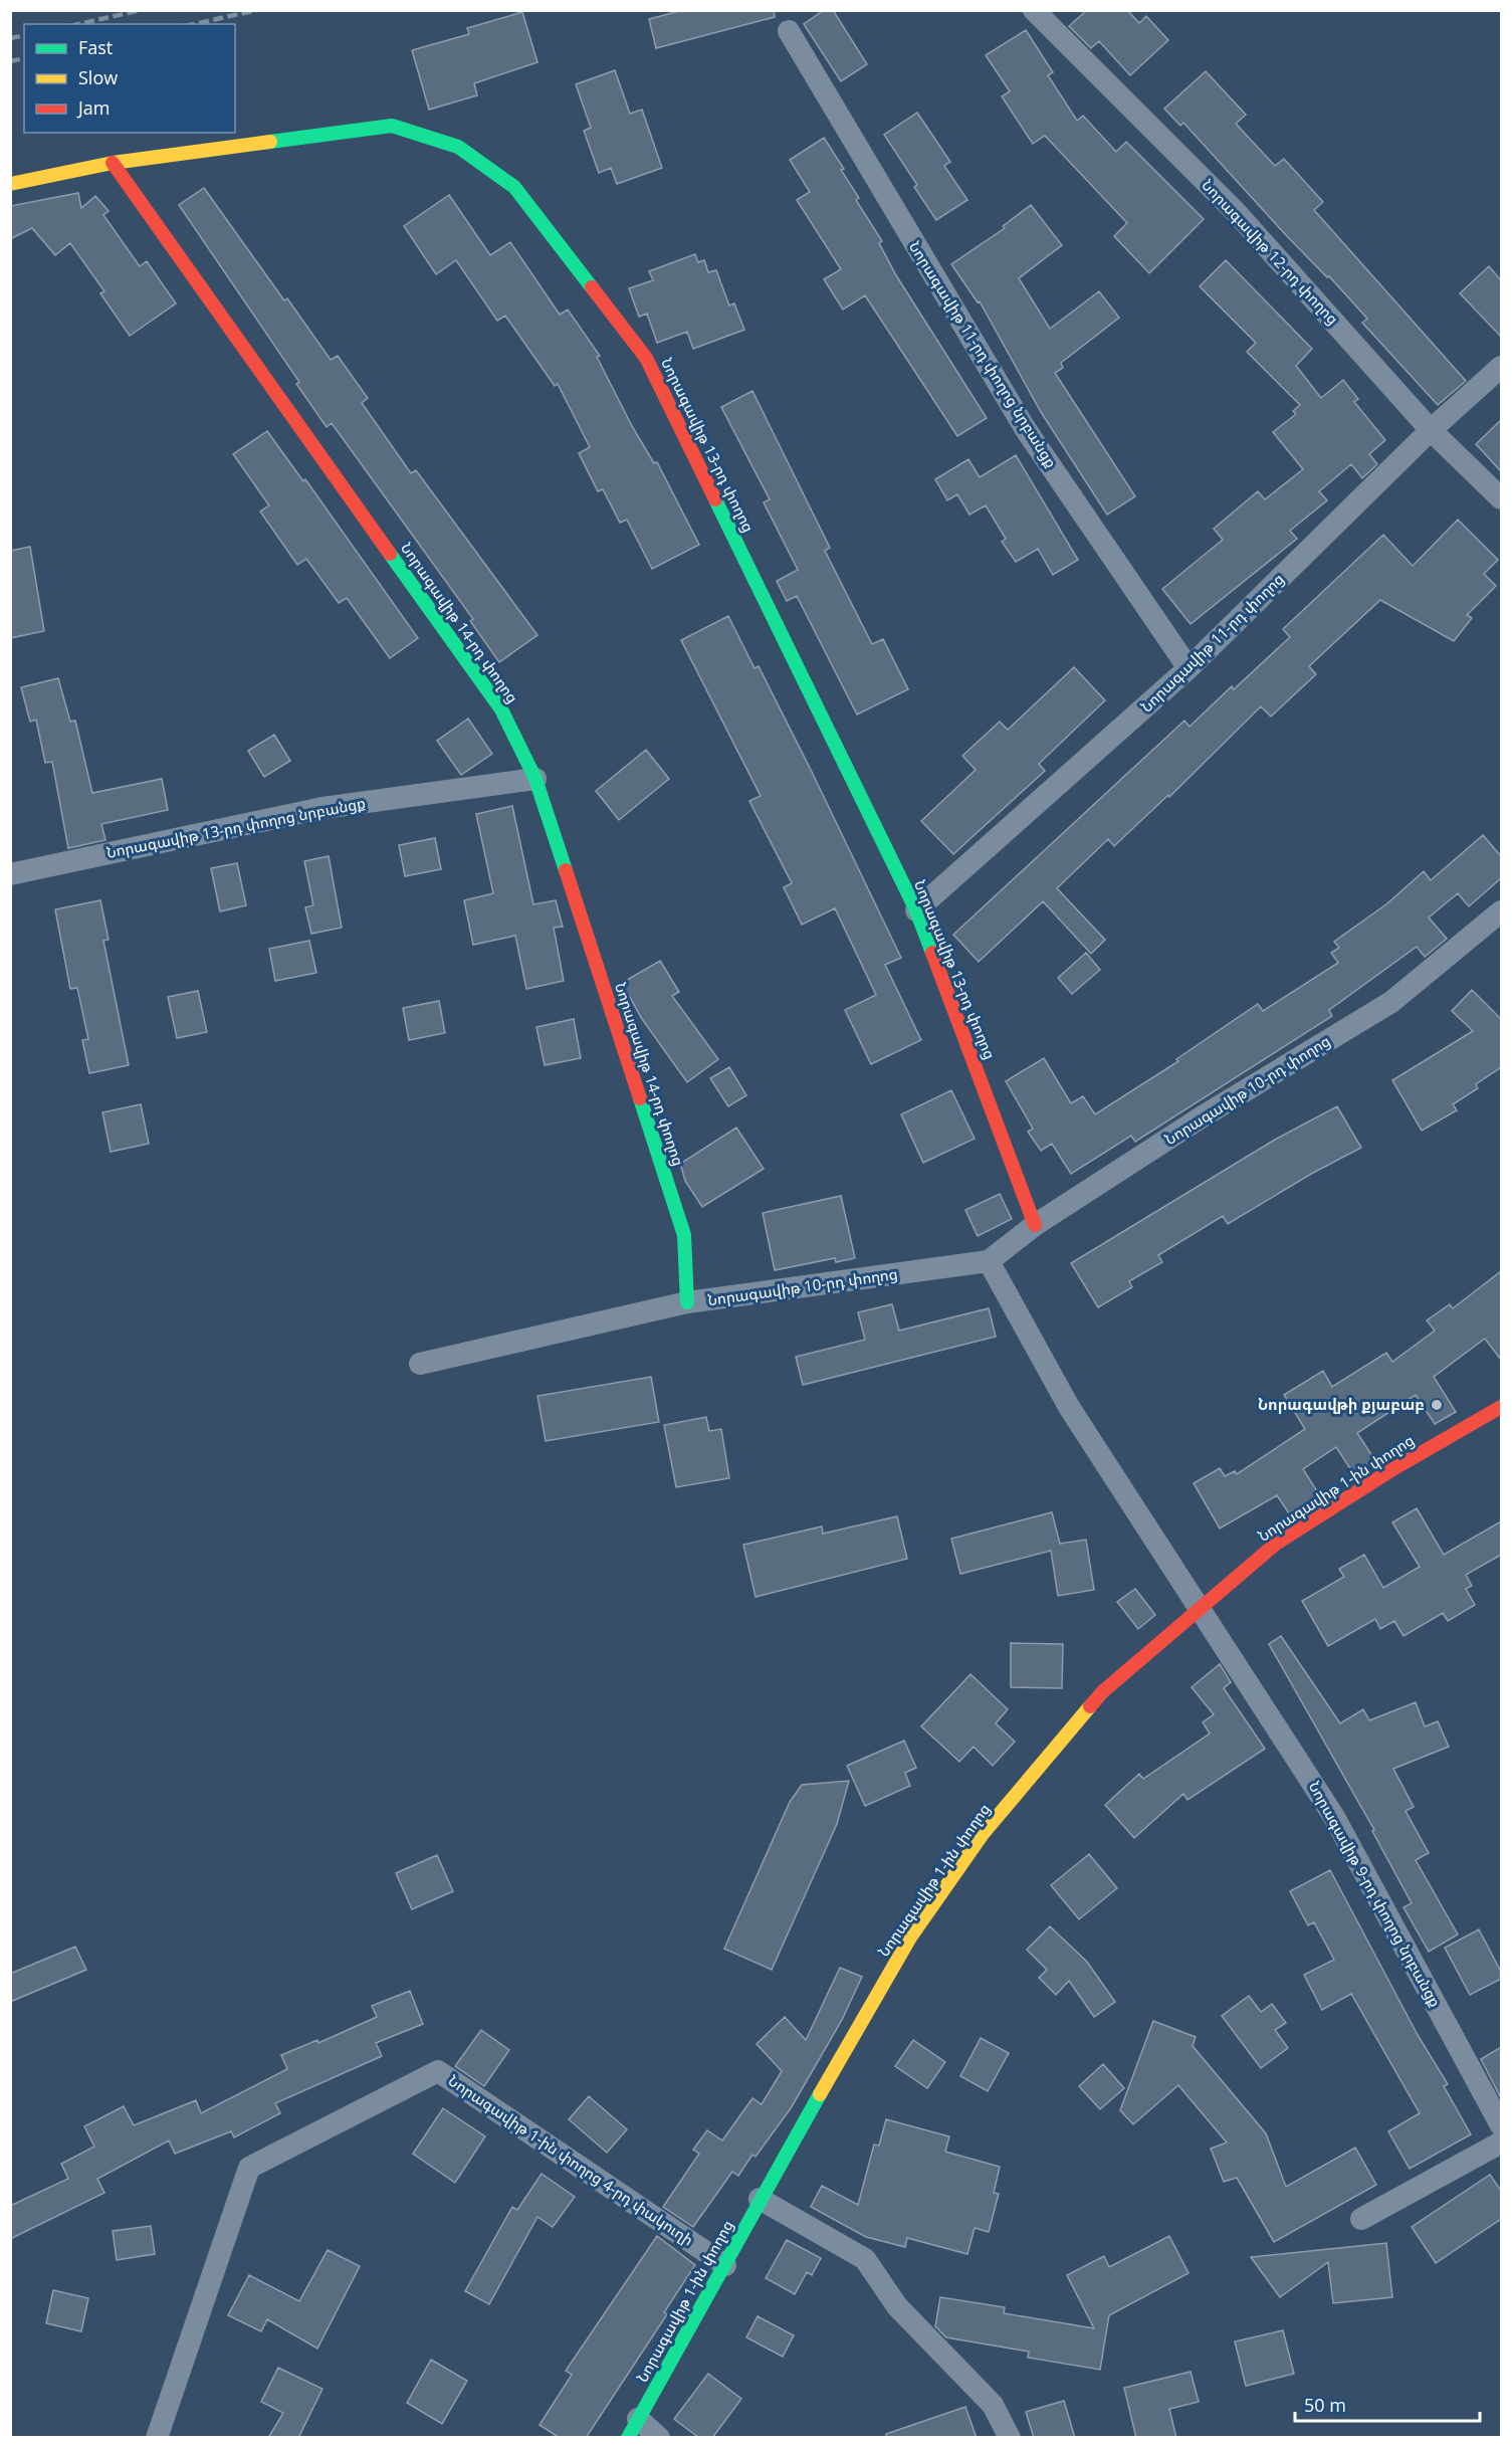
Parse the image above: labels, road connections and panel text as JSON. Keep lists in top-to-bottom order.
{
  "streets": {
    "street": [
      "Նորագավիթ 12-րդ փողոց",
      "Նորագավիթ 11-րդ փողոց նրբանցք",
      "Նորագավիթ 13-րդ փողոց",
      "Նորագավիթ 14-րդ փողոց",
      "Նորագավիթ 11-րդ փողոց",
      "Նորագավիթ 13-րդ փողոց նրբանցք",
      "Նորագավիթ 10-րդ փողոց",
      "Նորագավիթ 1-ին փողոց",
      "Նորագավիթ 9-րդ փողոց նրբանցք",
      "Նորագավիթ 1-ին փողոց 4-րդ փակուղի"
    ]
  },
  "crossings": [
    ["Նորագավիթ 12-րդ փողոց", "Նորագավիթ 11-րդ փողոց"],
    ["Նորագավիթ 11-րդ փողոց նրբանցք", "Նորագավիթ 11-րդ փողոց"],
    ["Նորագավիթ 13-րդ փողոց", "Նորագավիթ 14-րդ փողոց"],
    ["Նորագավիթ 13-րդ փողոց", "Նորագավիթ 11-րդ փողոց"],
    ["Նորագավիթ 13-րդ փողոց", "Նորագավիթ 10-րդ փողոց"],
    ["Նորագավիթ 14-րդ փողոց", "Նորագավիթ 13-րդ փողոց նրբանցք"],
    ["Նորագավիթ 14-րդ փողոց", "Նորագավիթ 10-րդ փողոց"],
    ["Նորագավիթ 1-ին փողոց", "Նորագավիթ 9-րդ փողոց նրբանցք"],
    ["Նորագավիթ 1-ին փողոց", "Նորագավիթ 1-ին փողոց 4-րդ փակուղի"]
  ],
  "places": ["Նորագավթի քյաբաբ"],
  "legend": ["Fast", "Slow", "Jam"],
  "scale_bar": "50 m"
}
